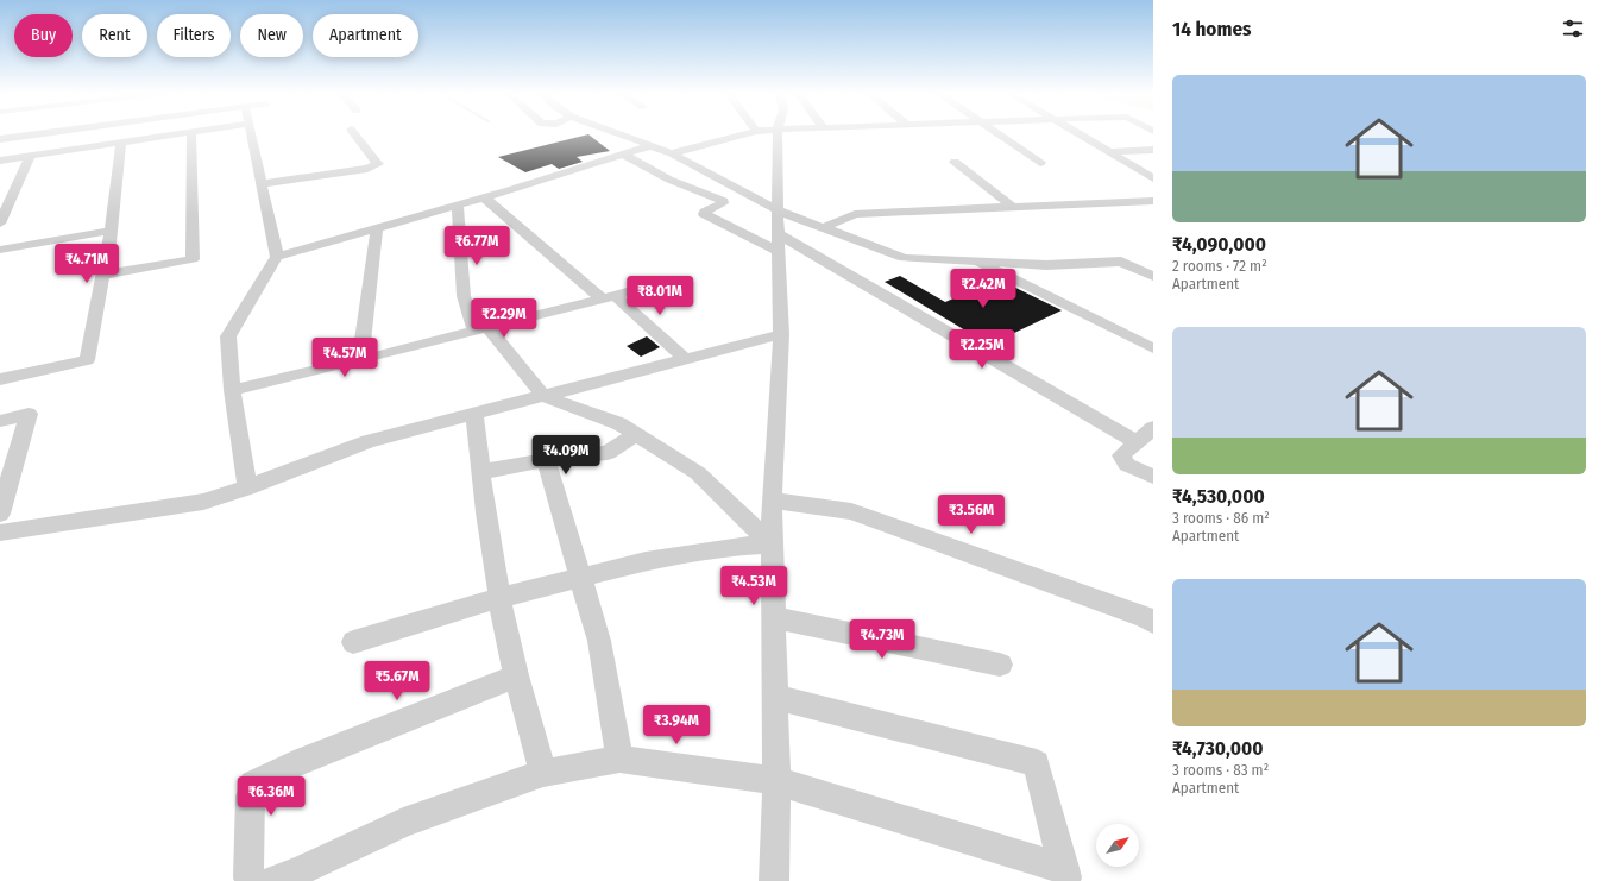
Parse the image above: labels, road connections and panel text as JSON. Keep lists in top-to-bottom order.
{
  "north": "top right",
  "page": {
    "heading": "14 homes",
    "chip": [
      "Buy",
      "Rent",
      "Filters",
      "New",
      "Apartment"
    ],
    "list": [
      {
        "name": "₹4,090,000",
        "note": "2 rooms · 72 m² · Apartment"
      },
      {
        "name": "₹4,530,000",
        "note": "3 rooms · 86 m² · Apartment"
      },
      {
        "name": "₹4,730,000",
        "note": "3 rooms · 83 m² · Apartment"
      }
    ],
    "price": [
      "₹6.77M",
      "₹4.71M",
      "₹2.42M",
      "₹8.01M",
      "₹2.29M",
      "₹2.25M",
      "₹4.57M",
      "₹4.09M",
      "₹3.56M",
      "₹4.53M",
      "₹4.73M",
      "₹5.67M",
      "₹3.94M",
      "₹6.36M"
    ]
  }
}
